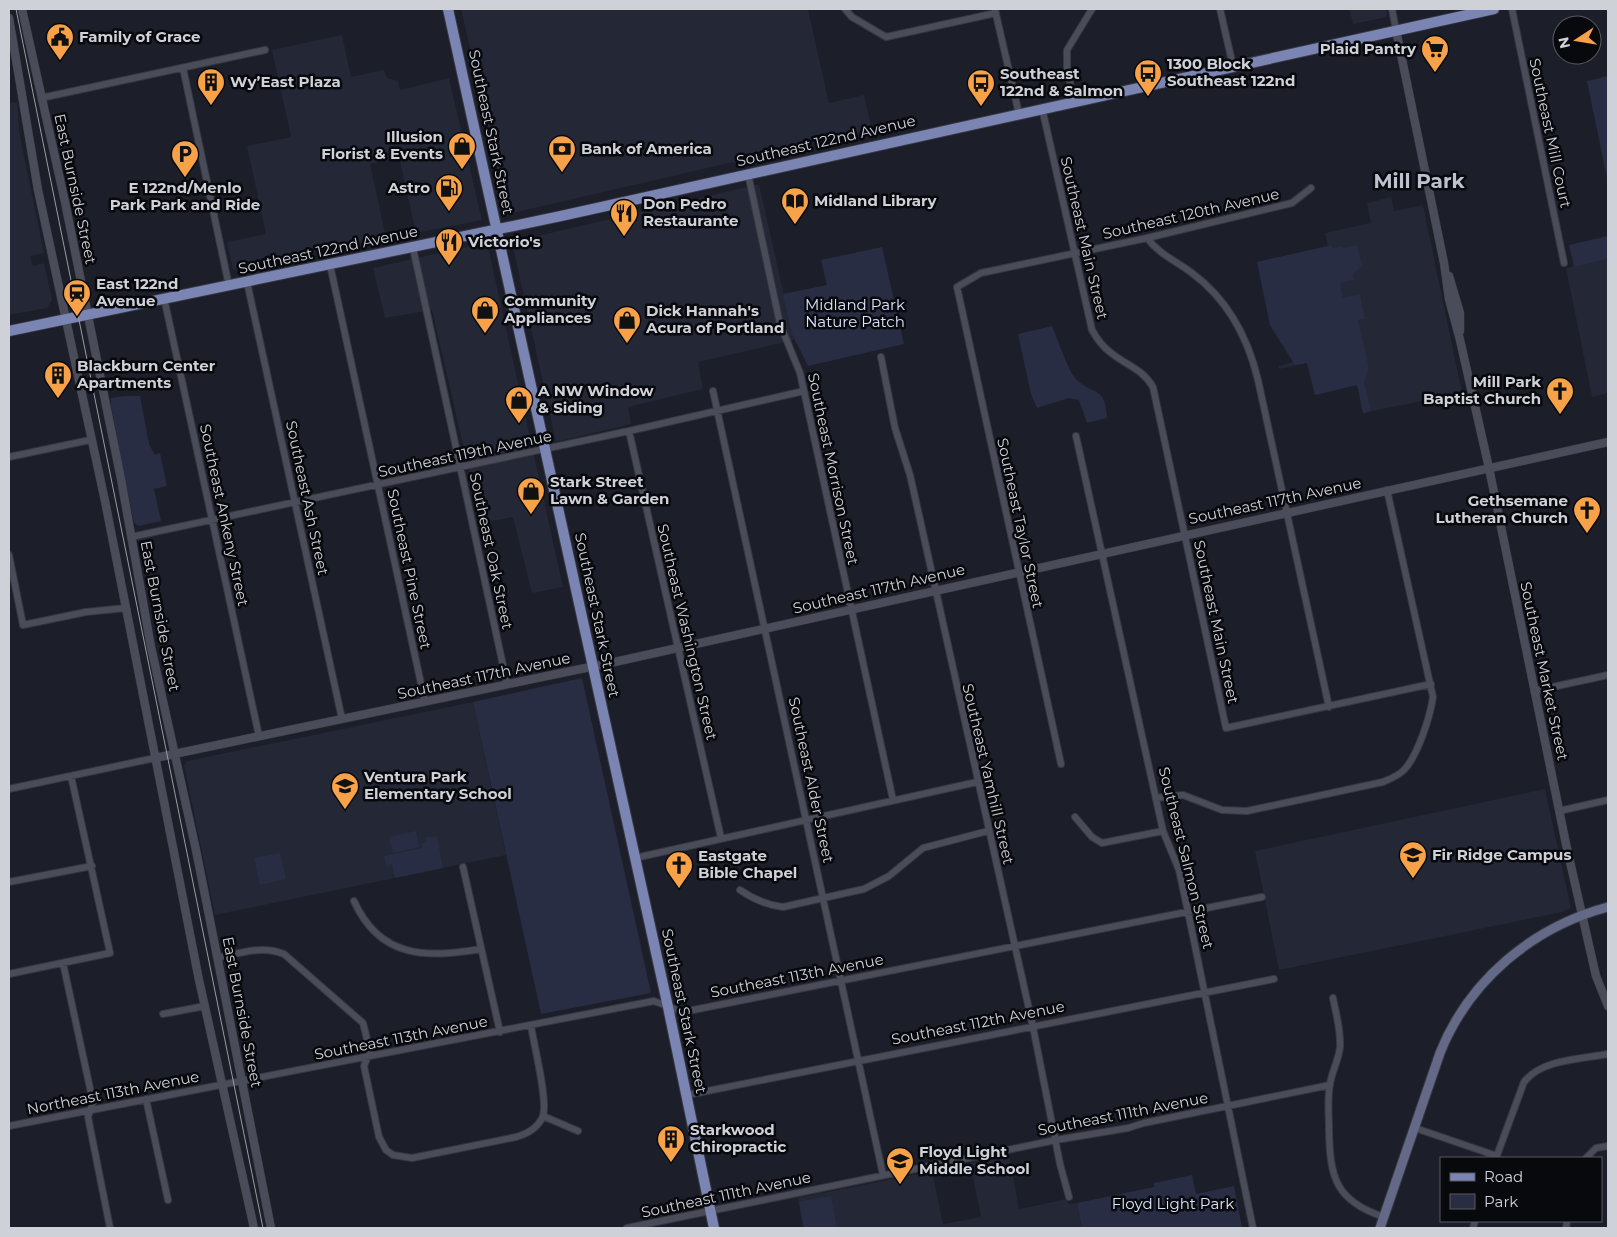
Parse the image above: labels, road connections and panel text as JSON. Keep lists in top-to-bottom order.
{
  "streets": {
    "main road": ["Southeast Stark Street", "Southeast 122nd Avenue"],
    "street": [
      "Southeast Mill Court",
      "East Burnside Street",
      "Southeast 120th Avenue",
      "Southeast Main Street",
      "Southeast 119th Avenue",
      "Southeast Morrison Street",
      "Southeast Ash Street",
      "Southeast 117th Avenue",
      "Southeast Ankeny Street",
      "Southeast Taylor Street",
      "Southeast Oak Street",
      "Southeast Pine Street",
      "Southeast Washington Street",
      "Southeast Market Street",
      "Southeast Yamhill Street",
      "Southeast Alder Street",
      "Southeast Salmon Street",
      "Southeast 113th Avenue",
      "Southeast 112th Avenue",
      "Northeast 113th Avenue",
      "Southeast 111th Avenue"
    ]
  },
  "crossings": [
    ["Southeast Stark Street", "Southeast 122nd Avenue"],
    ["Southeast Stark Street", "Southeast 119th Avenue"],
    ["Southeast Stark Street", "Southeast 117th Avenue"],
    ["Southeast Stark Street", "Southeast 113th Avenue"],
    ["Southeast Stark Street", "Southeast 112th Avenue"],
    ["Southeast Stark Street", "Southeast 111th Avenue"],
    ["Southeast 122nd Avenue", "East Burnside Street"],
    ["Southeast 122nd Avenue", "Southeast Main Street"],
    ["Southeast 122nd Avenue", "Southeast Morrison Street"],
    ["Southeast 122nd Avenue", "Southeast Ash Street"],
    ["Southeast 122nd Avenue", "Southeast Ankeny Street"],
    ["Southeast 122nd Avenue", "Southeast Oak Street"],
    ["Southeast 122nd Avenue", "Southeast Pine Street"],
    ["Southeast 122nd Avenue", "Southeast Market Street"],
    ["East Burnside Street", "Southeast 119th Avenue"],
    ["East Burnside Street", "Southeast 117th Avenue"],
    ["East Burnside Street", "Southeast 113th Avenue"],
    ["Southeast 120th Avenue", "Southeast Main Street"],
    ["Southeast 120th Avenue", "Southeast Taylor Street"],
    ["Southeast Main Street", "Southeast 117th Avenue"],
    ["Southeast 119th Avenue", "Southeast Morrison Street"],
    ["Southeast 119th Avenue", "Southeast Ash Street"],
    ["Southeast 119th Avenue", "Southeast Ankeny Street"],
    ["Southeast 119th Avenue", "Southeast Oak Street"],
    ["Southeast 119th Avenue", "Southeast Pine Street"],
    ["Southeast 119th Avenue", "Southeast Washington Street"],
    ["Southeast 119th Avenue", "Southeast Alder Street"],
    ["Southeast Morrison Street", "Southeast 117th Avenue"],
    ["Southeast Ash Street", "Southeast 117th Avenue"],
    ["Southeast 117th Avenue", "Southeast Ankeny Street"],
    ["Southeast 117th Avenue", "Southeast Taylor Street"],
    ["Southeast 117th Avenue", "Southeast Oak Street"],
    ["Southeast 117th Avenue", "Southeast Pine Street"],
    ["Southeast 117th Avenue", "Southeast Washington Street"],
    ["Southeast 117th Avenue", "Southeast Market Street"],
    ["Southeast 117th Avenue", "Southeast Yamhill Street"],
    ["Southeast 117th Avenue", "Southeast Alder Street"],
    ["Southeast 117th Avenue", "Southeast Salmon Street"],
    ["Southeast Yamhill Street", "Southeast 113th Avenue"],
    ["Southeast Yamhill Street", "Southeast 112th Avenue"],
    ["Southeast Yamhill Street", "Southeast 111th Avenue"],
    ["Southeast Alder Street", "Southeast 113th Avenue"],
    ["Southeast Alder Street", "Southeast 112th Avenue"],
    ["Southeast Alder Street", "Southeast 111th Avenue"],
    ["Southeast Salmon Street", "Southeast 113th Avenue"],
    ["Southeast Salmon Street", "Southeast 112th Avenue"],
    ["Southeast Salmon Street", "Southeast 111th Avenue"],
    ["Southeast 113th Avenue", "Northeast 113th Avenue"]
  ],
  "districts": ["Mill Park"],
  "parks": ["Midland Park Nature Patch", "Floyd Light Park"],
  "places": {
    "public building": ["Family of Grace"],
    "supermarket": ["Plaid Pantry"],
    "bus stop": ["1300 Block Southeast 122nd", "Southeast 122nd & Salmon"],
    "building": ["Wy’East Plaza", "Blackburn Center Apartments", "Starkwood Chiropractic"],
    "shop": [
      "Illusion Florist & Events",
      "Community Appliances",
      "Dick Hannah's Acura of Portland",
      "A NW Window & Siding",
      "Stark Street Lawn & Garden"
    ],
    "bank": ["Bank of America"],
    "parking": ["E 122nd/Menlo Park Park and Ride"],
    "fuel station": ["Astro"],
    "library": ["Midland Library"],
    "restaurant": ["Don Pedro Restaurante", "Victorio's"],
    "station": ["East 122nd Avenue"],
    "church": ["Mill Park Baptist Church", "Gethsemane Lutheran Church", "Eastgate Bible Chapel"],
    "school or university": ["Ventura Park Elementary School", "Fir Ridge Campus", "Floyd Light Middle School"]
  },
  "legend": ["Road", "Park"],
  "north": "left"
}
